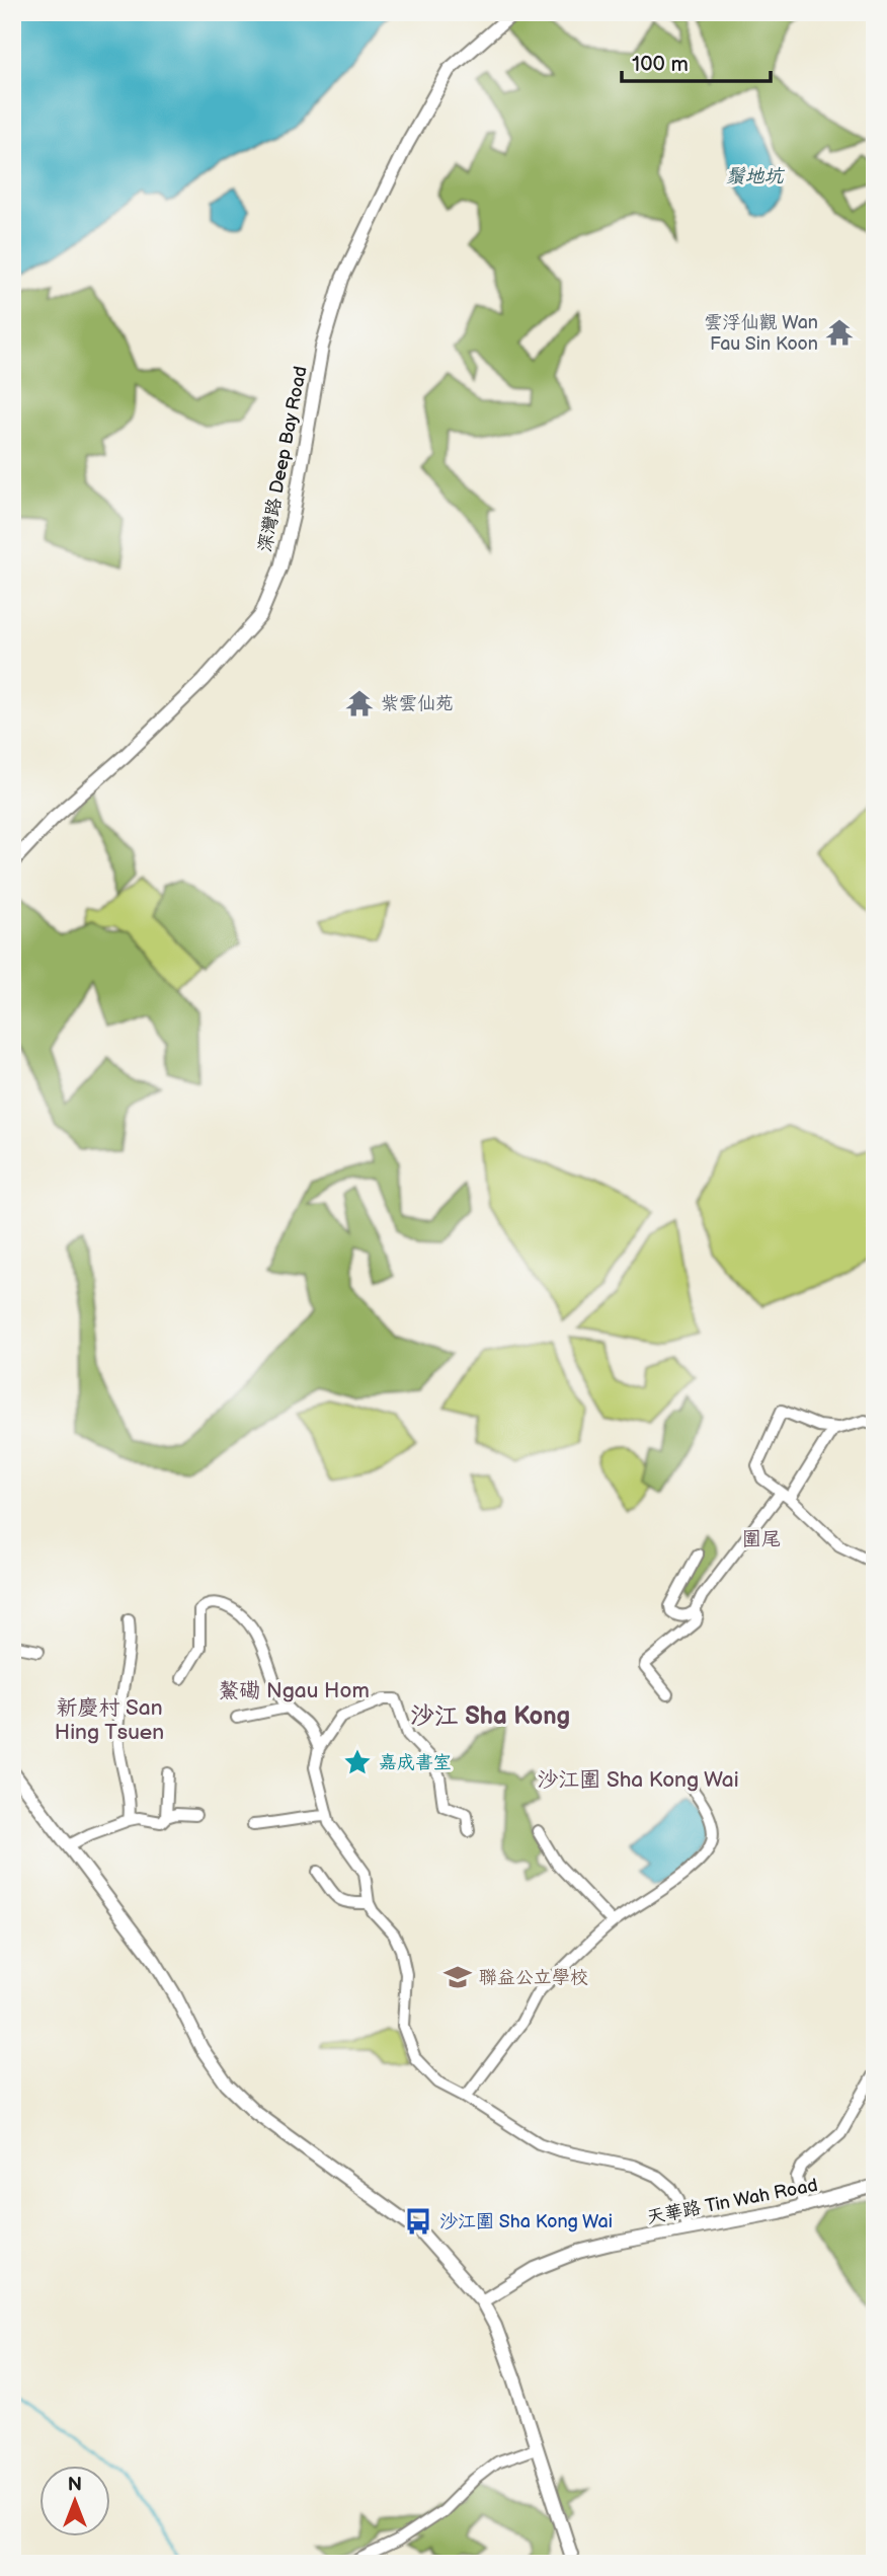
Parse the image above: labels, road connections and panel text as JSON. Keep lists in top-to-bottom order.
{
  "streets": {
    "street": ["深灣路 Deep Bay Road", "天華路 Tin Wah Road"]
  },
  "districts": [
    "圍尾",
    "鰲磡 Ngau Hom",
    "新慶村 San Hing Tsuen",
    "沙江 Sha Kong",
    "沙江圍 Sha Kong Wai"
  ],
  "water": ["鬚地坑"],
  "places": {
    "temple": ["雲浮仙觀 Wan Fau Sin Koon", "紫雲仙苑"],
    "place": ["嘉成書室"],
    "school or university": ["聯益公立學校"],
    "bus stop": ["沙江圍 Sha Kong Wai"]
  },
  "scale_bar": "100 m",
  "north": "top"
}
